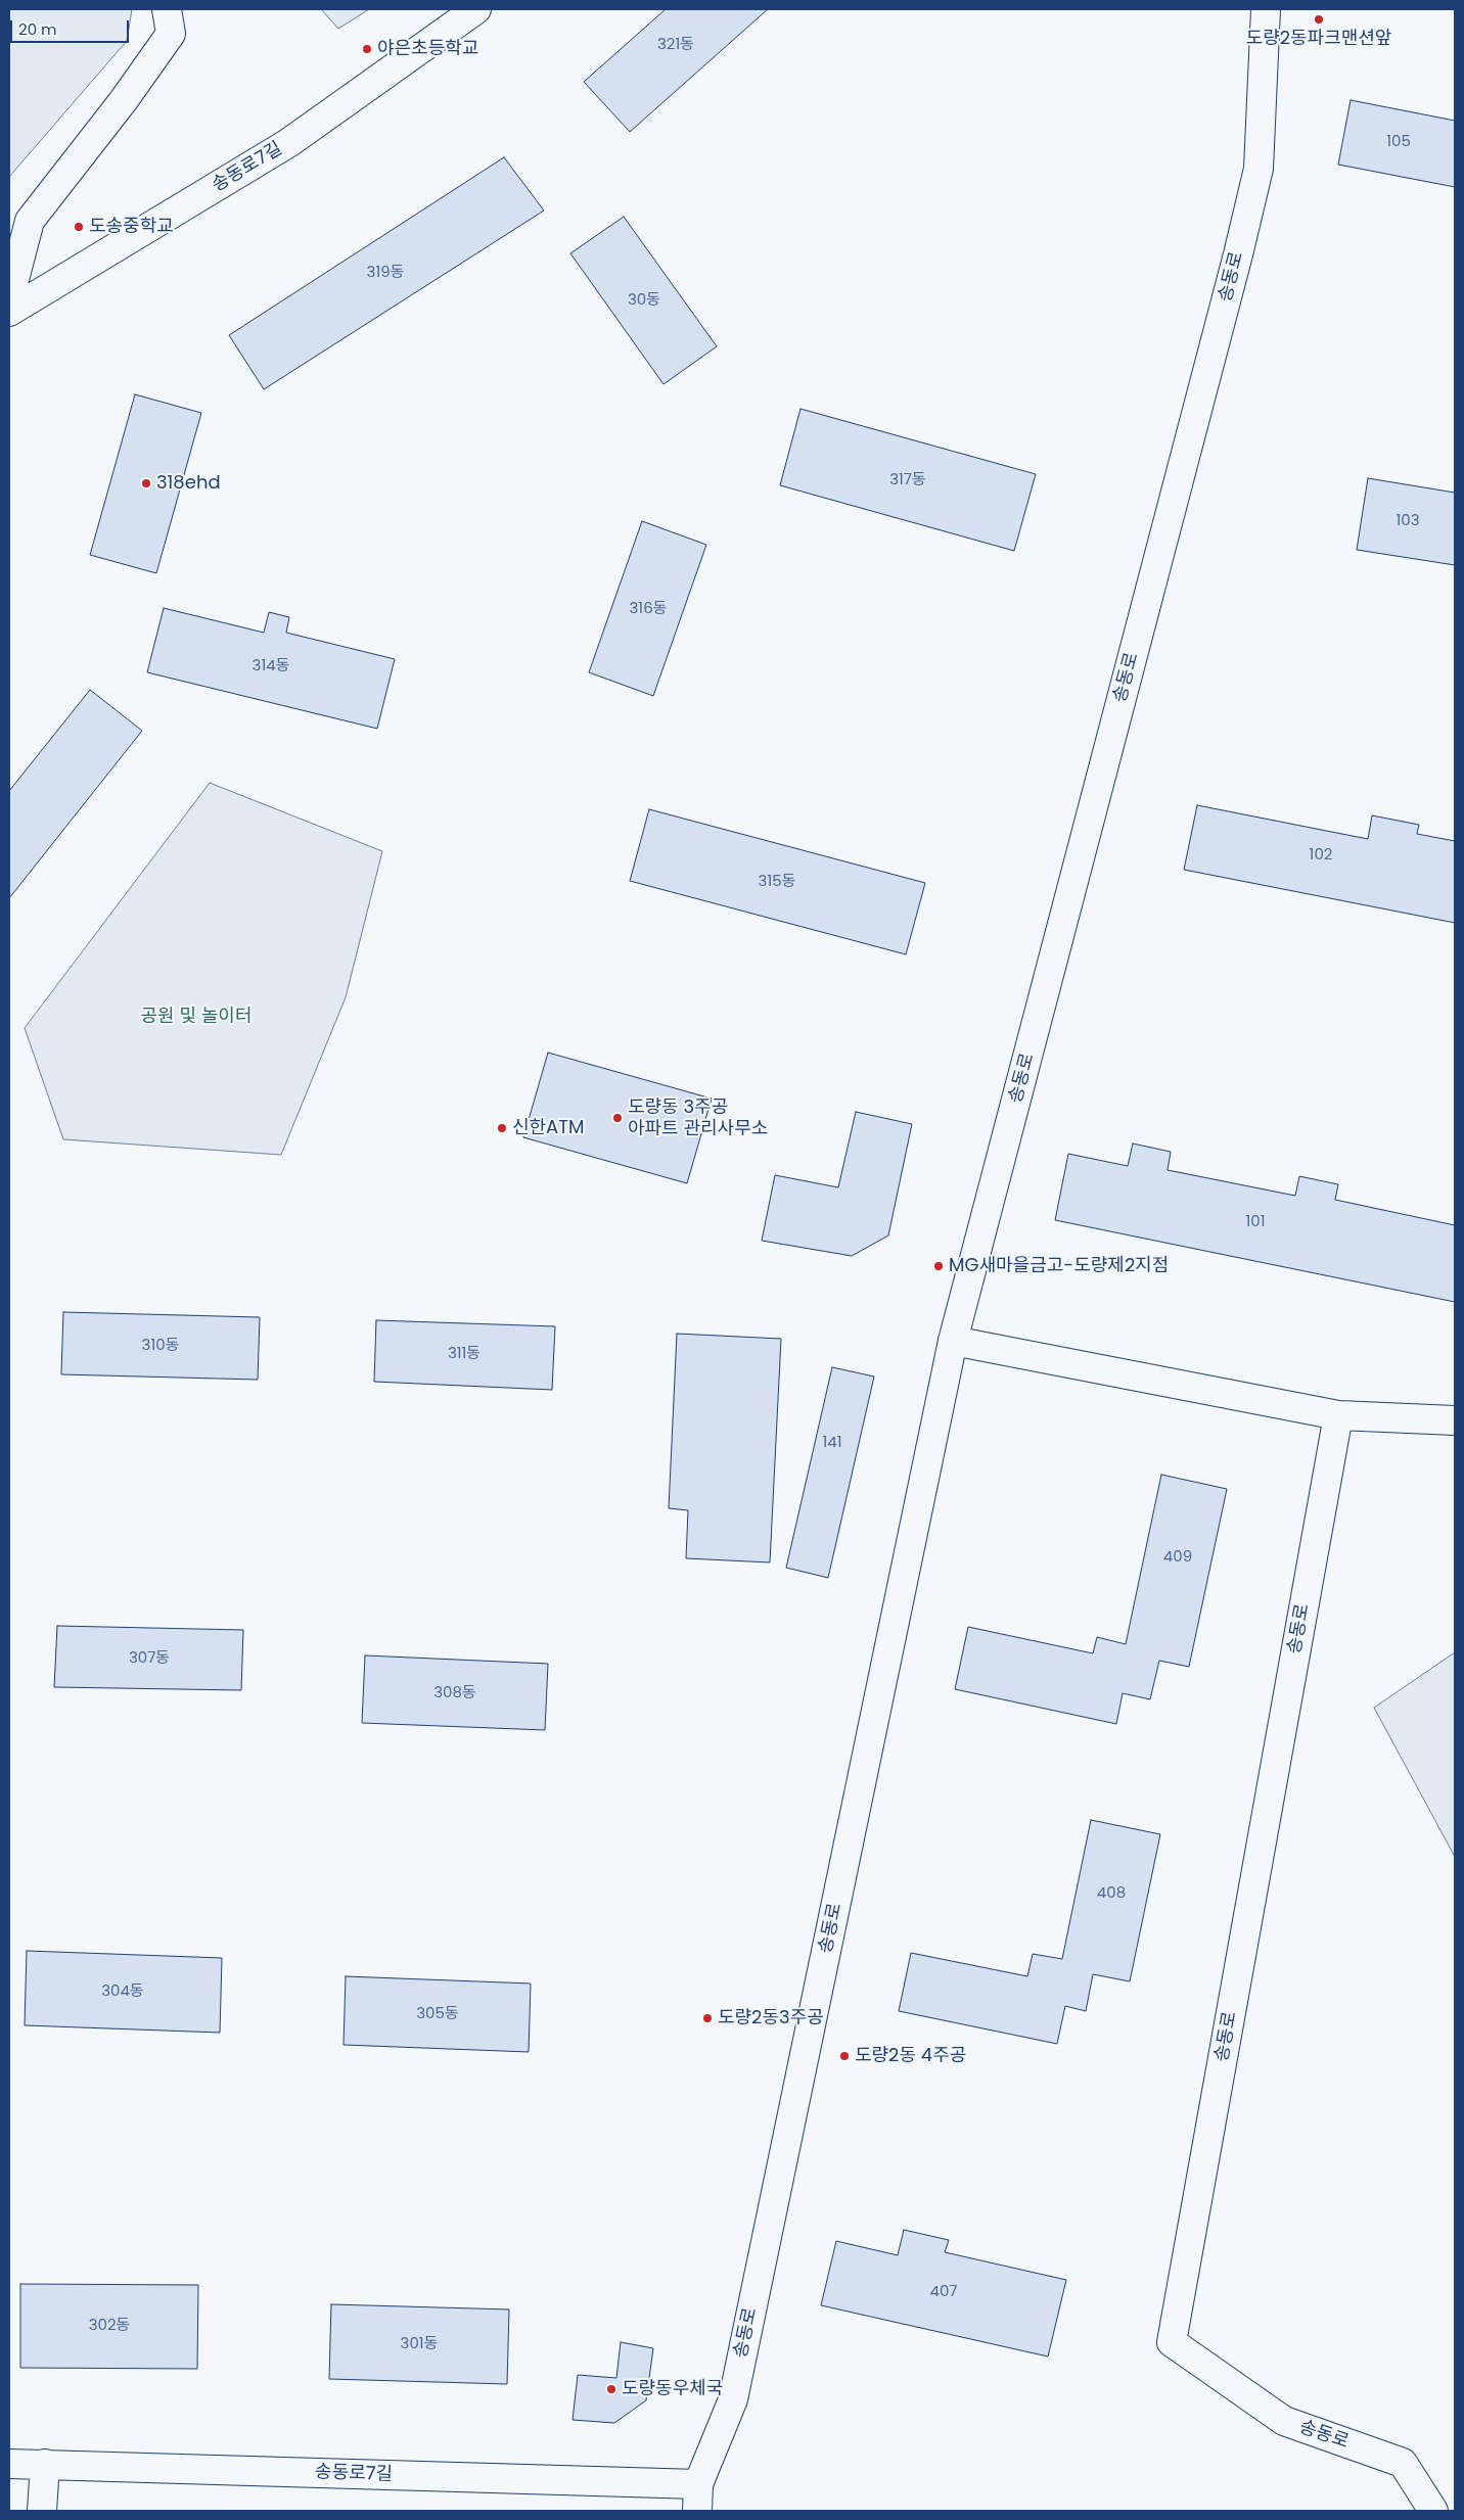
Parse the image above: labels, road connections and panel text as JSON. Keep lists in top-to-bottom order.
{
  "streets": {
    "street": ["송동로7길", "송동로"]
  },
  "crossings": [
    ["송동로7길", "송동로"]
  ],
  "parks": ["공원 및 놀이터"],
  "places": [
    "도량2동파크맨션앞",
    "야은초등학교",
    "도송중학교",
    "318ehd",
    "도량동 3주공 아파트 관리사무소",
    "신한ATM",
    "MG새마을금고-도량제2지점",
    "도량2동3주공",
    "도량2동 4주공",
    "도량동우체국"
  ],
  "house_numbers": [
    "321동",
    "105",
    "319동",
    "30동",
    "317동",
    "103",
    "316동",
    "314동",
    "102",
    "315동",
    "101",
    "310동",
    "311동",
    "141",
    "409",
    "307동",
    "308동",
    "408",
    "304동",
    "305동",
    "407",
    "302동",
    "301동"
  ],
  "scale_bar": "20 m"
}
